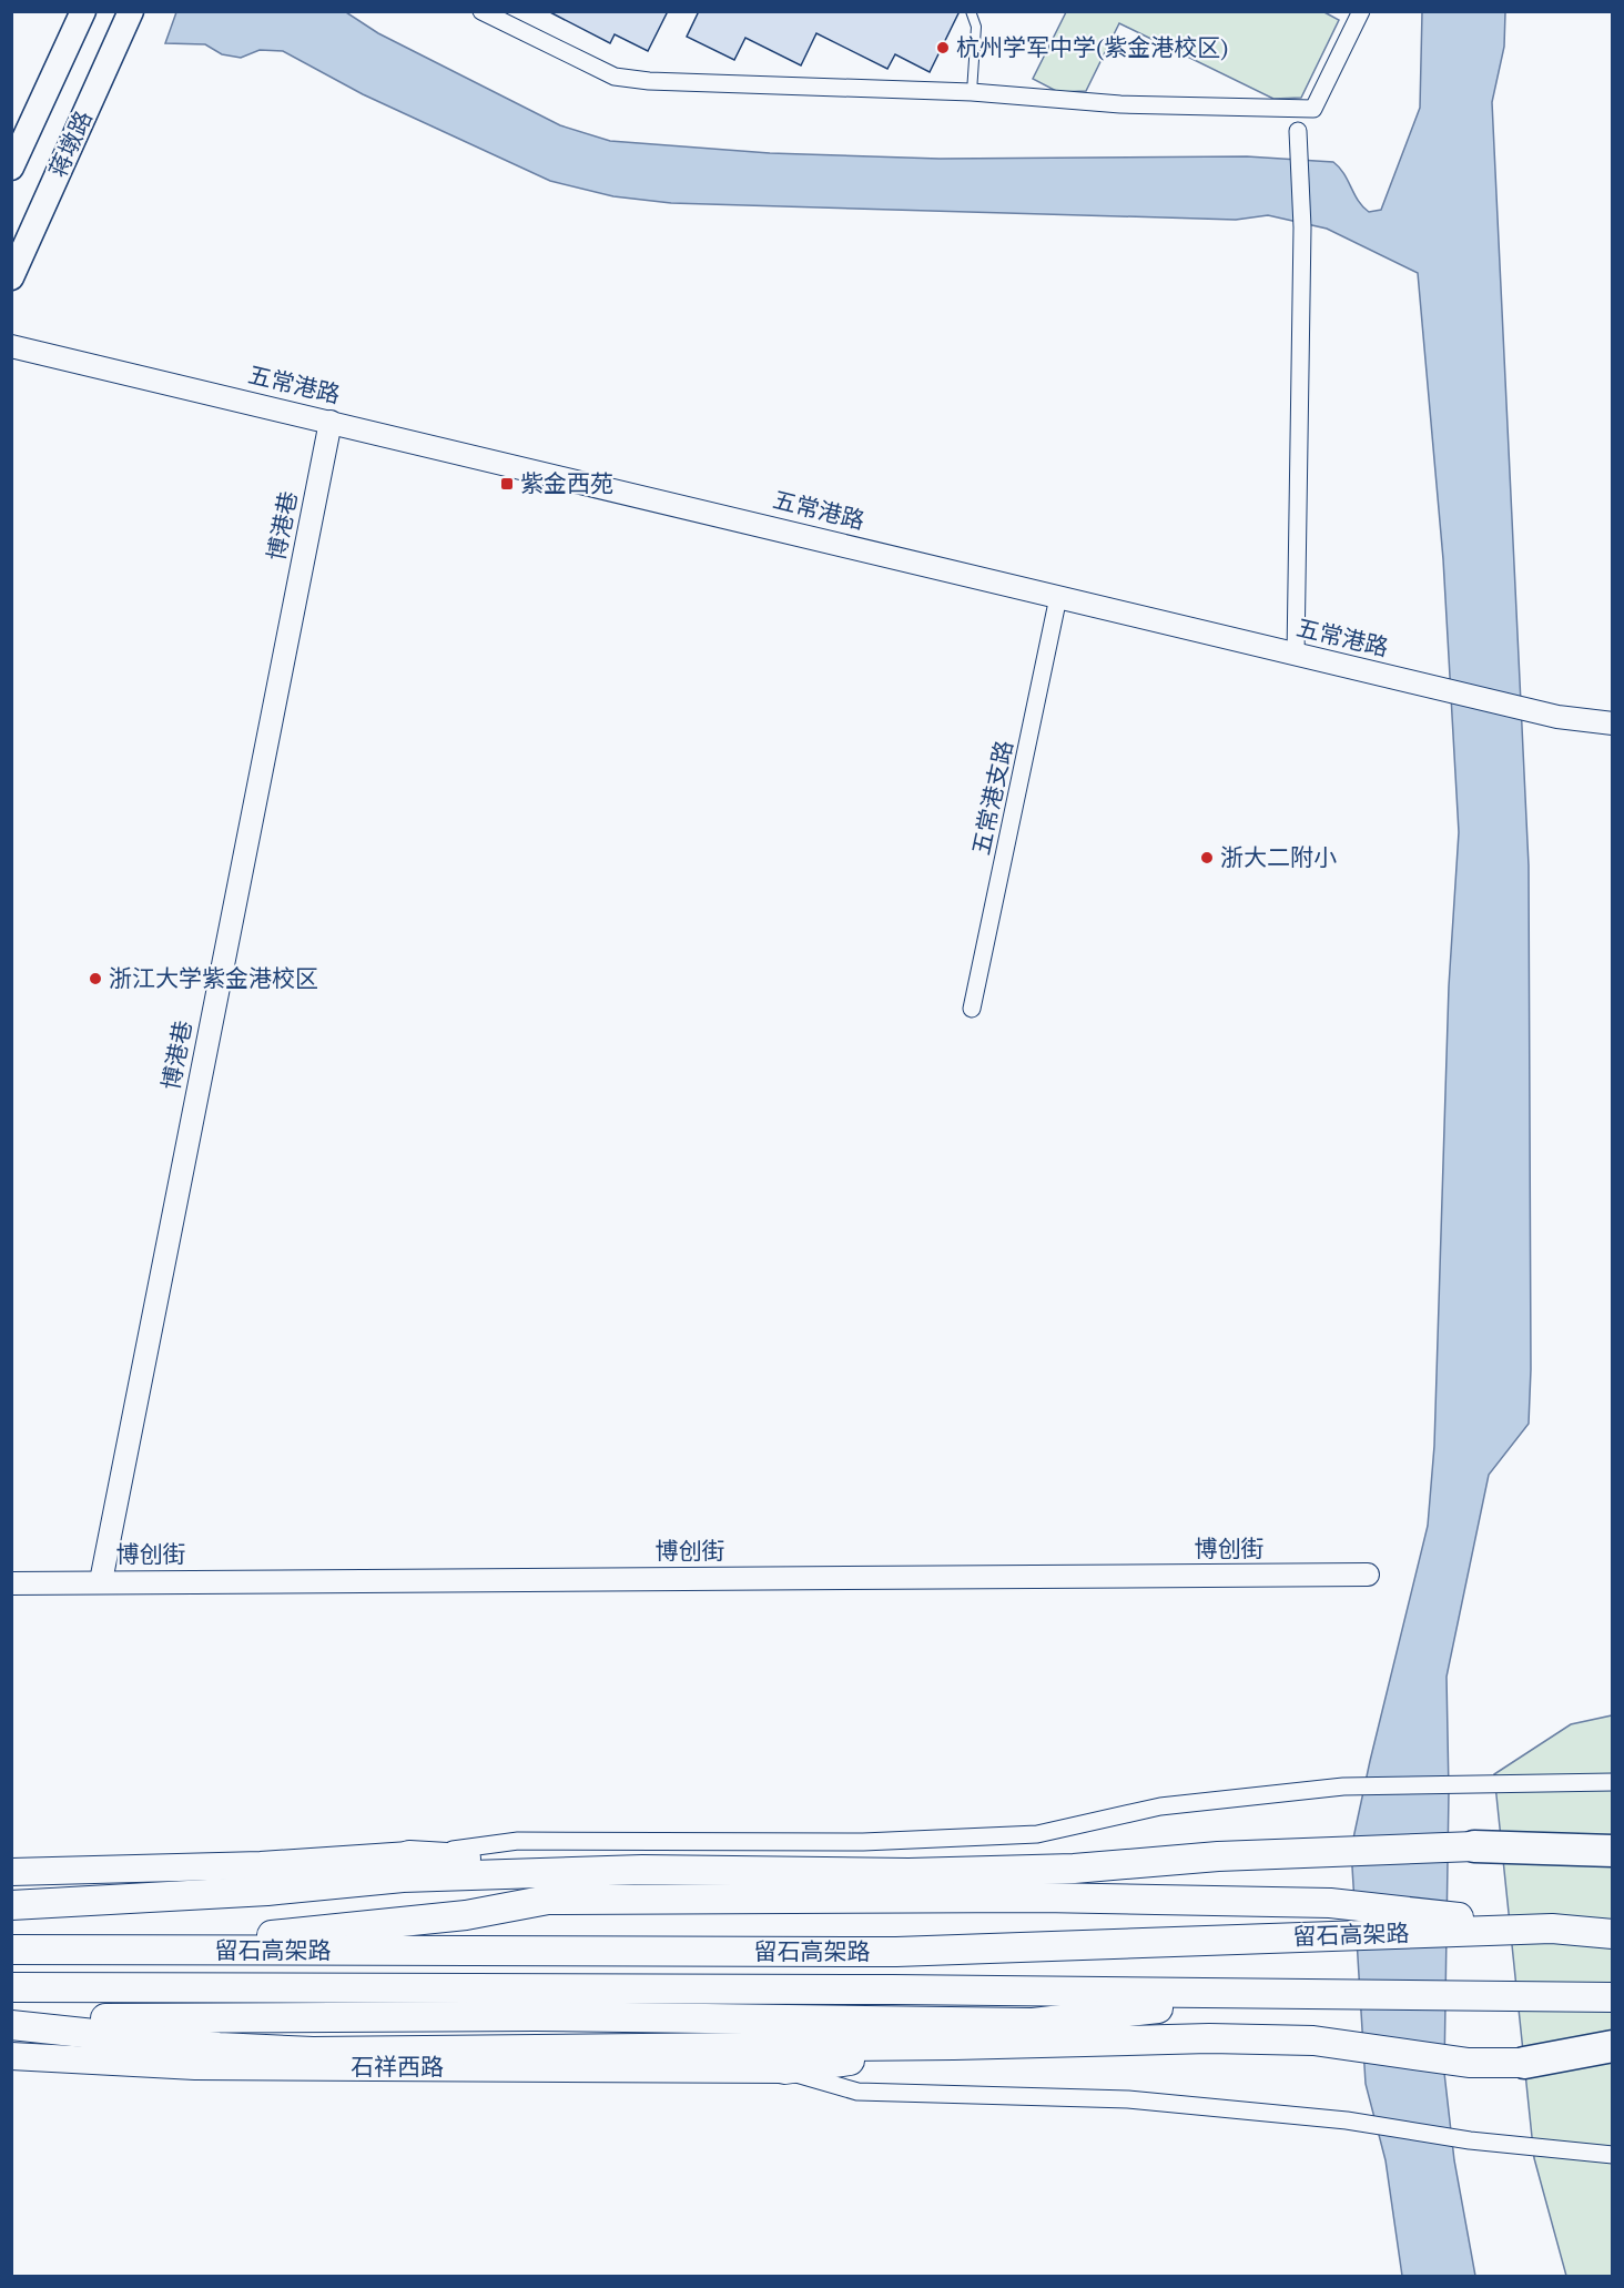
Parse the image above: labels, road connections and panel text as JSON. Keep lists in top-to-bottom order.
{
  "streets": {
    "highway": ["留石高架路"],
    "main road": ["蒋墩路", "石祥西路"],
    "street": [
      "五常港路",
      "博港巷",
      "五常港支路",
      "博创街"
    ]
  },
  "crossings": [
    ["五常港路", "博港巷"],
    ["五常港路", "五常港支路"],
    ["博港巷", "博创街"]
  ],
  "places": {
    "other": ["杭州学军中学(紫金港校区)", "浙大二附小", "浙江大学紫金港校区"],
    "transit": ["紫金西苑"]
  }
}
